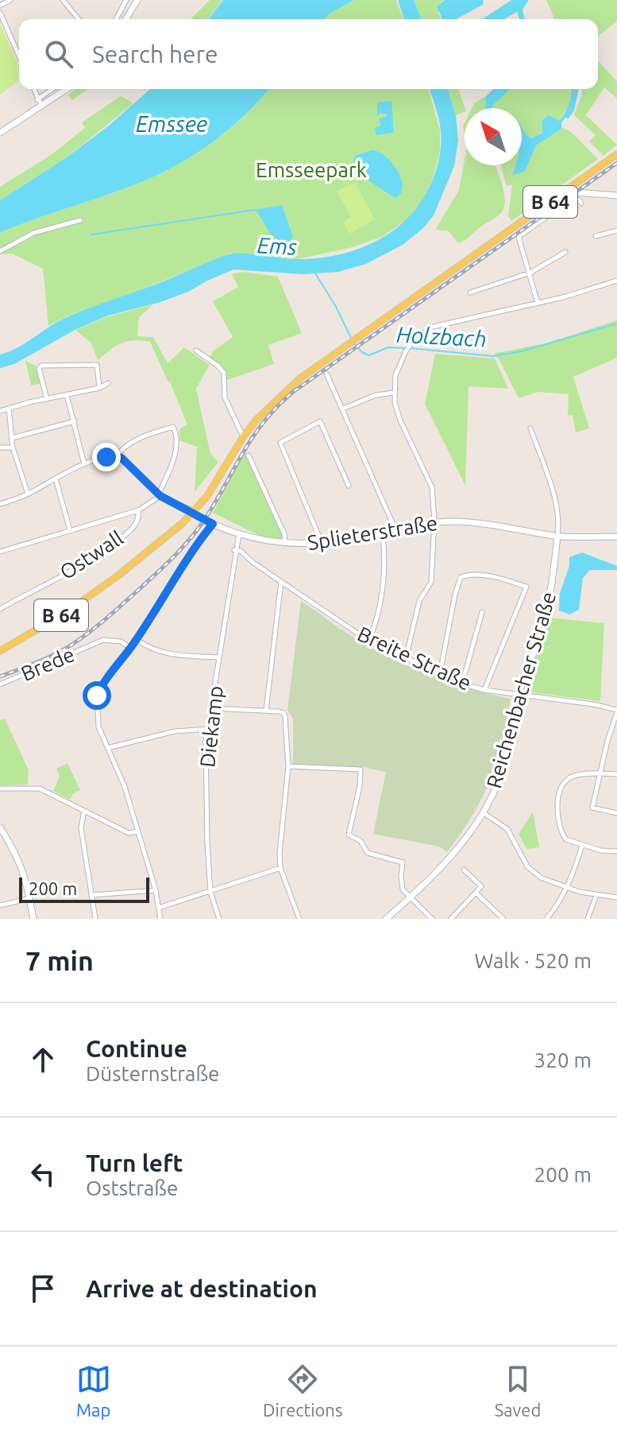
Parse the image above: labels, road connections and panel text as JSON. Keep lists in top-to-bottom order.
{
  "streets": {
    "main road": ["B 64"],
    "street": [
      "Splieterstraße",
      "Ostwall",
      "Breite Straße",
      "Brede",
      "Reichenbacher Straße",
      "Diekamp"
    ]
  },
  "crossings": [
    ["B 64", "Splieterstraße"],
    ["Splieterstraße", "Reichenbacher Straße"],
    ["Splieterstraße", "Diekamp"],
    ["Breite Straße", "Reichenbacher Straße"],
    ["Breite Straße", "Diekamp"]
  ],
  "water": ["Emssee", "Ems", "Holzbach"],
  "parks": ["Emsseepark"],
  "scale_bar": "200 m",
  "north": "top left",
  "page": {
    "search": "Search here",
    "scale": "200 m",
    "heading": ["7 min", "Walk · 520 m"],
    "list": [
      ["Continue", "Düsternstraße", "320 m"],
      ["Turn left", "Oststraße", "200 m"],
      "Arrive at destination"
    ],
    "nav": ["Map", "Directions", "Saved"]
  }
}
